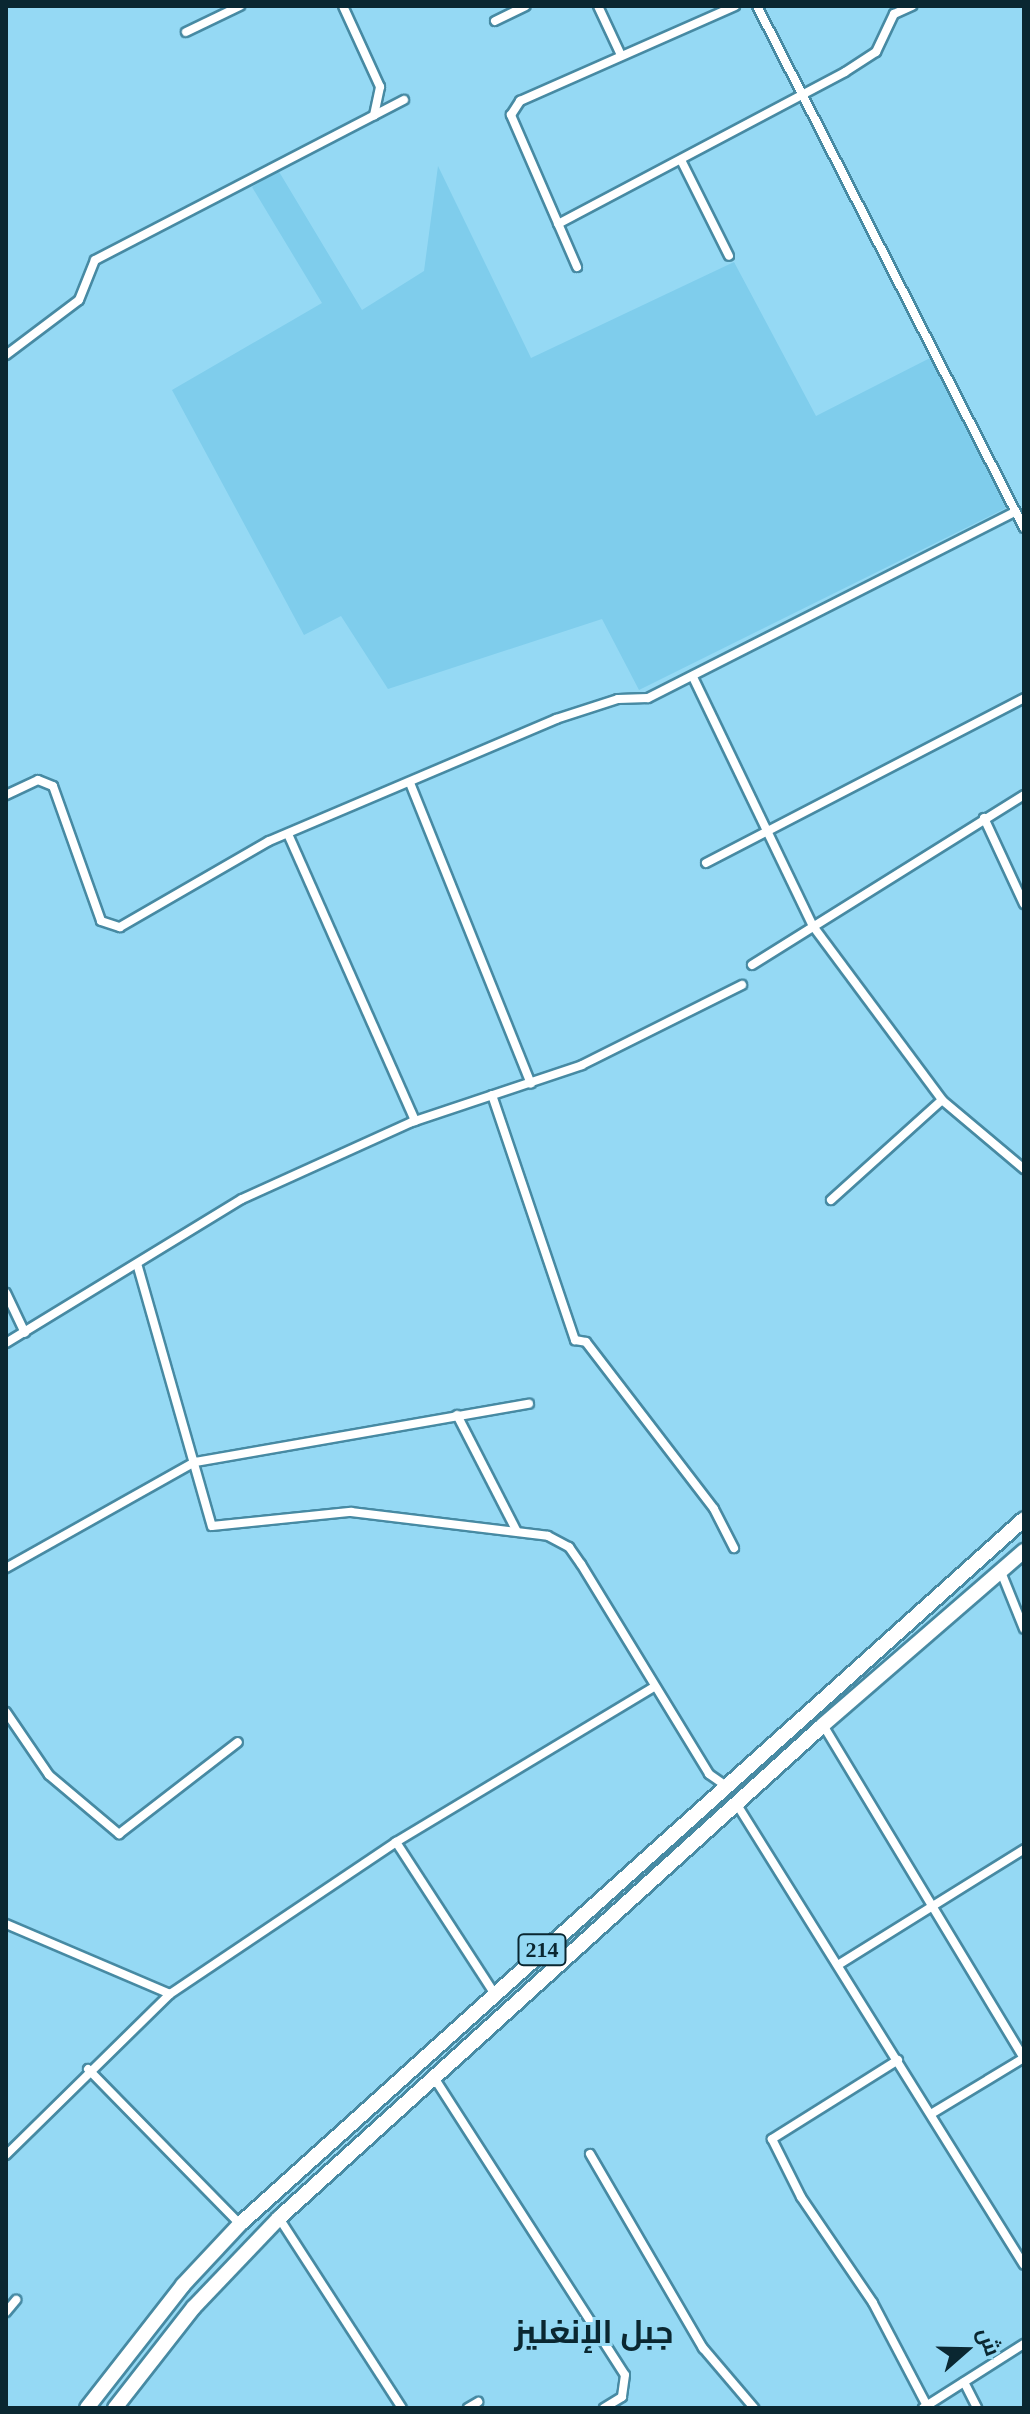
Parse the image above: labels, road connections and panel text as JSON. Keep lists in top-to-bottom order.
{
  "streets": {
    "highway": ["214"]
  },
  "districts": ["جبل الإنغليز"],
  "north": "right"
}
